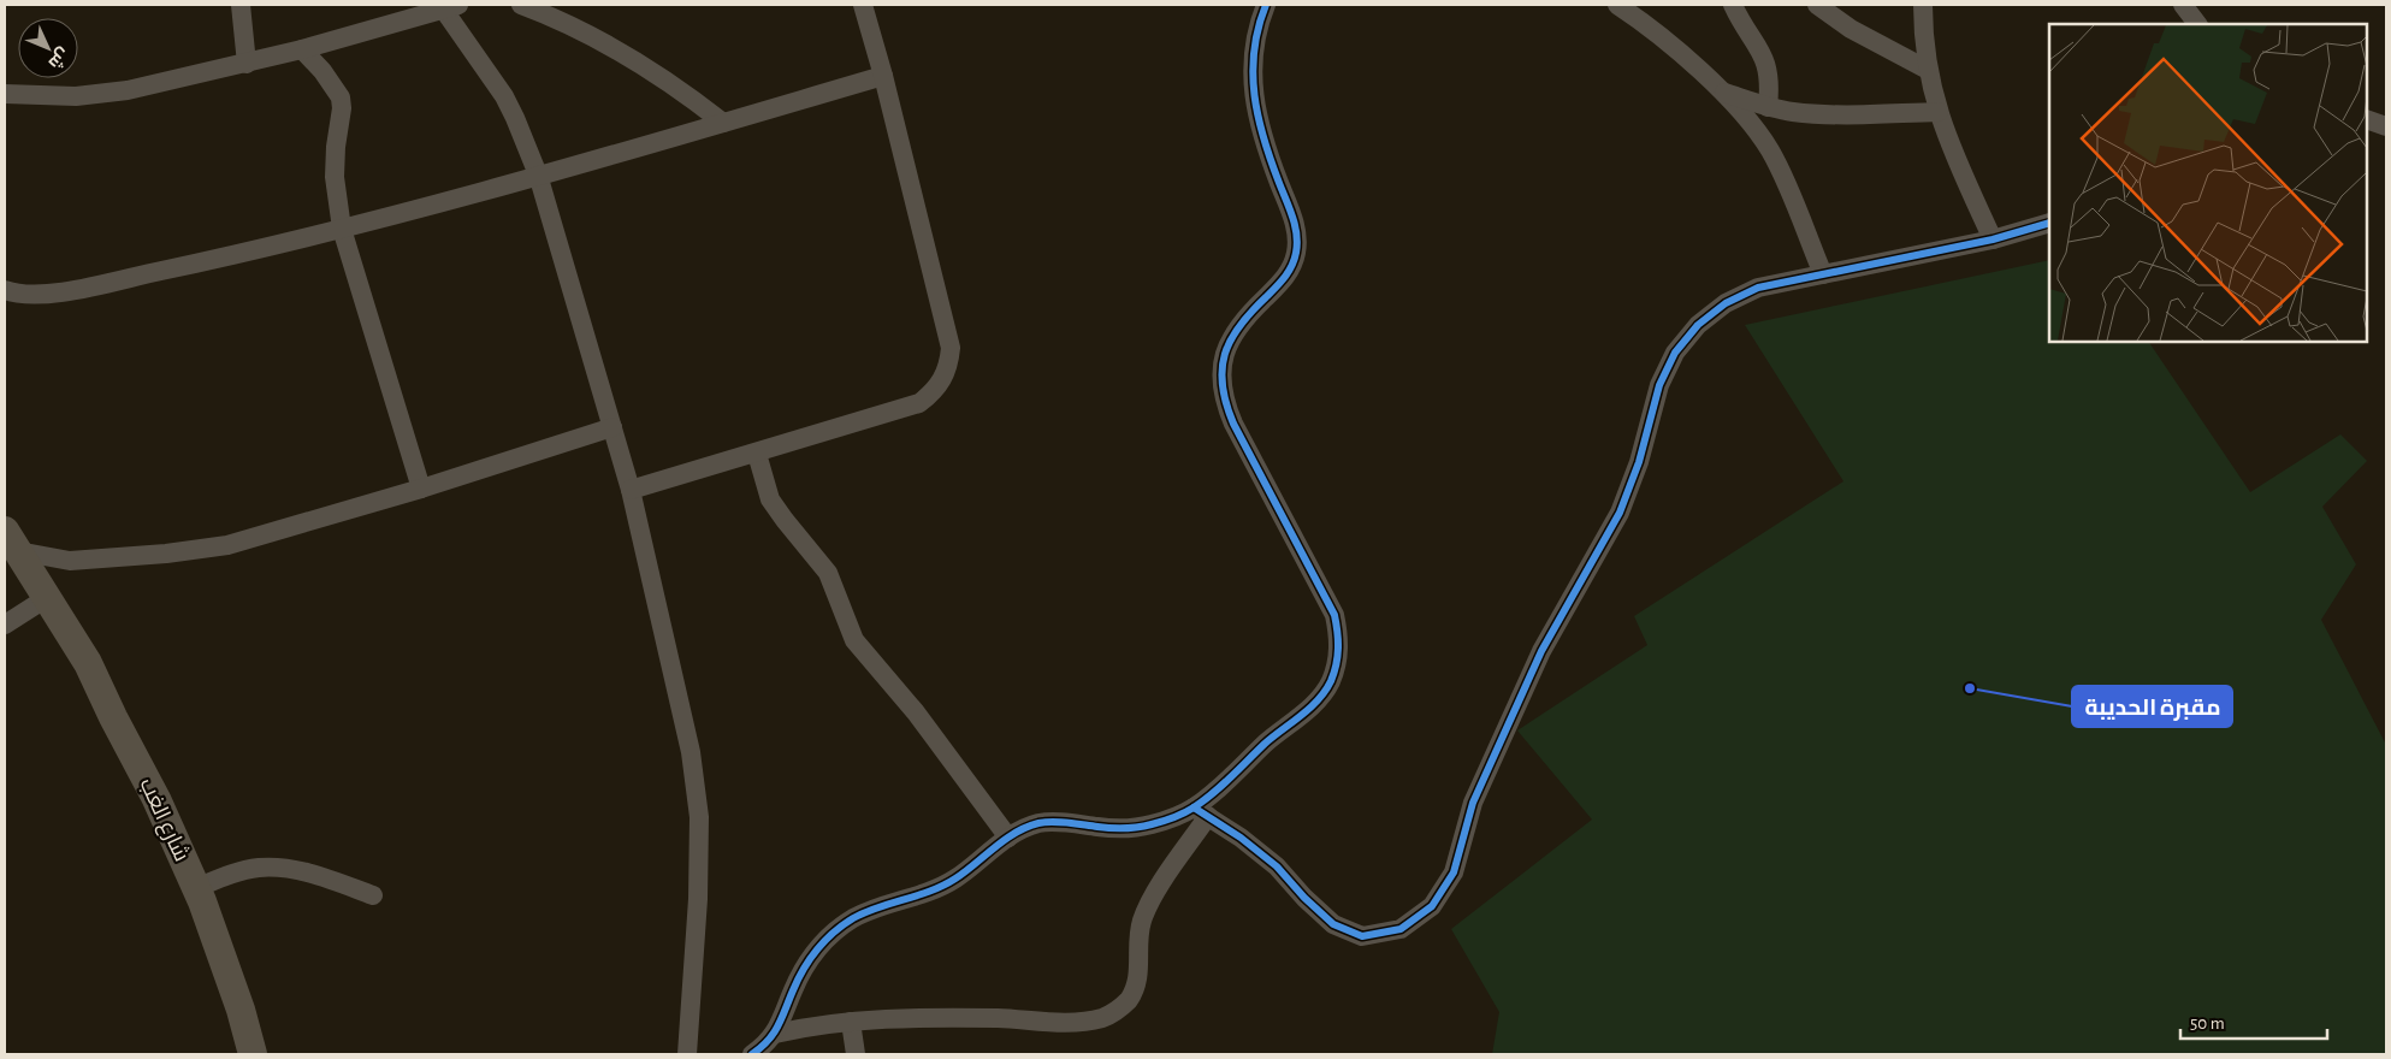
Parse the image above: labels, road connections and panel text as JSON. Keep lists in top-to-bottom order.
{
  "streets": {
    "main road": ["شارع الغب"]
  },
  "places": ["مقبرة الحديبة"],
  "scale_bar": "50 m",
  "north": "bottom right"
}
